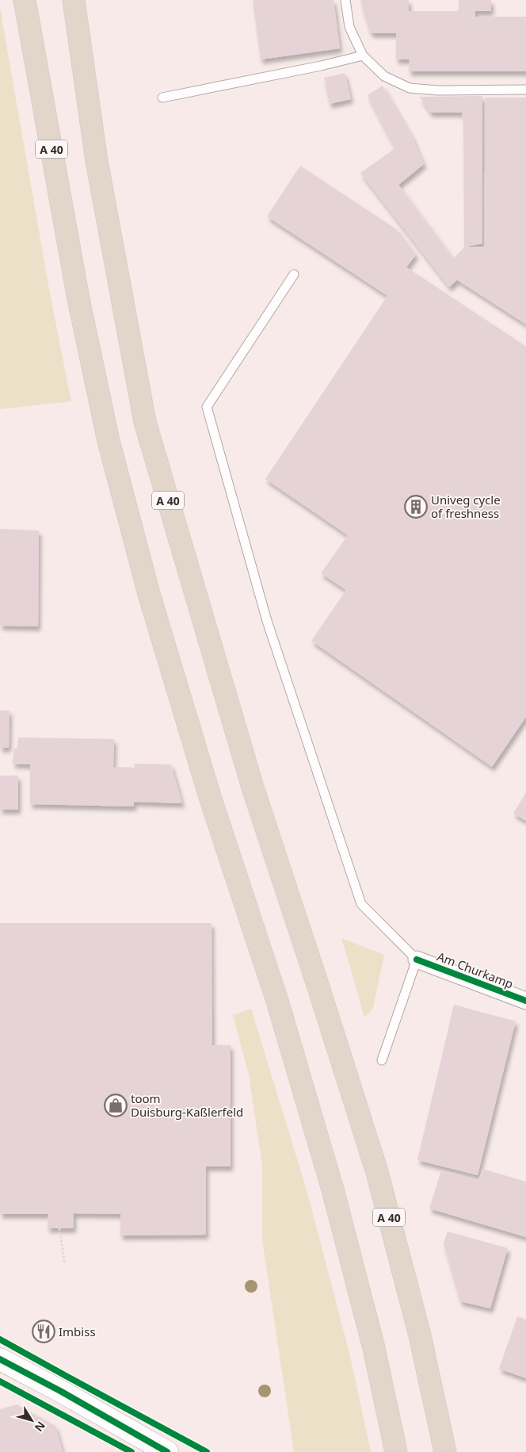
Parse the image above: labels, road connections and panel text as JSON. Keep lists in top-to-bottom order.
{
  "streets": {
    "highway": ["A 40"],
    "street": ["Am Churkamp"]
  },
  "places": {
    "building": ["Univeg cycle of freshness"],
    "shop": ["toom Duisburg-Kaßlerfeld"],
    "restaurant": ["Imbiss"]
  },
  "north": "bottom right"
}
